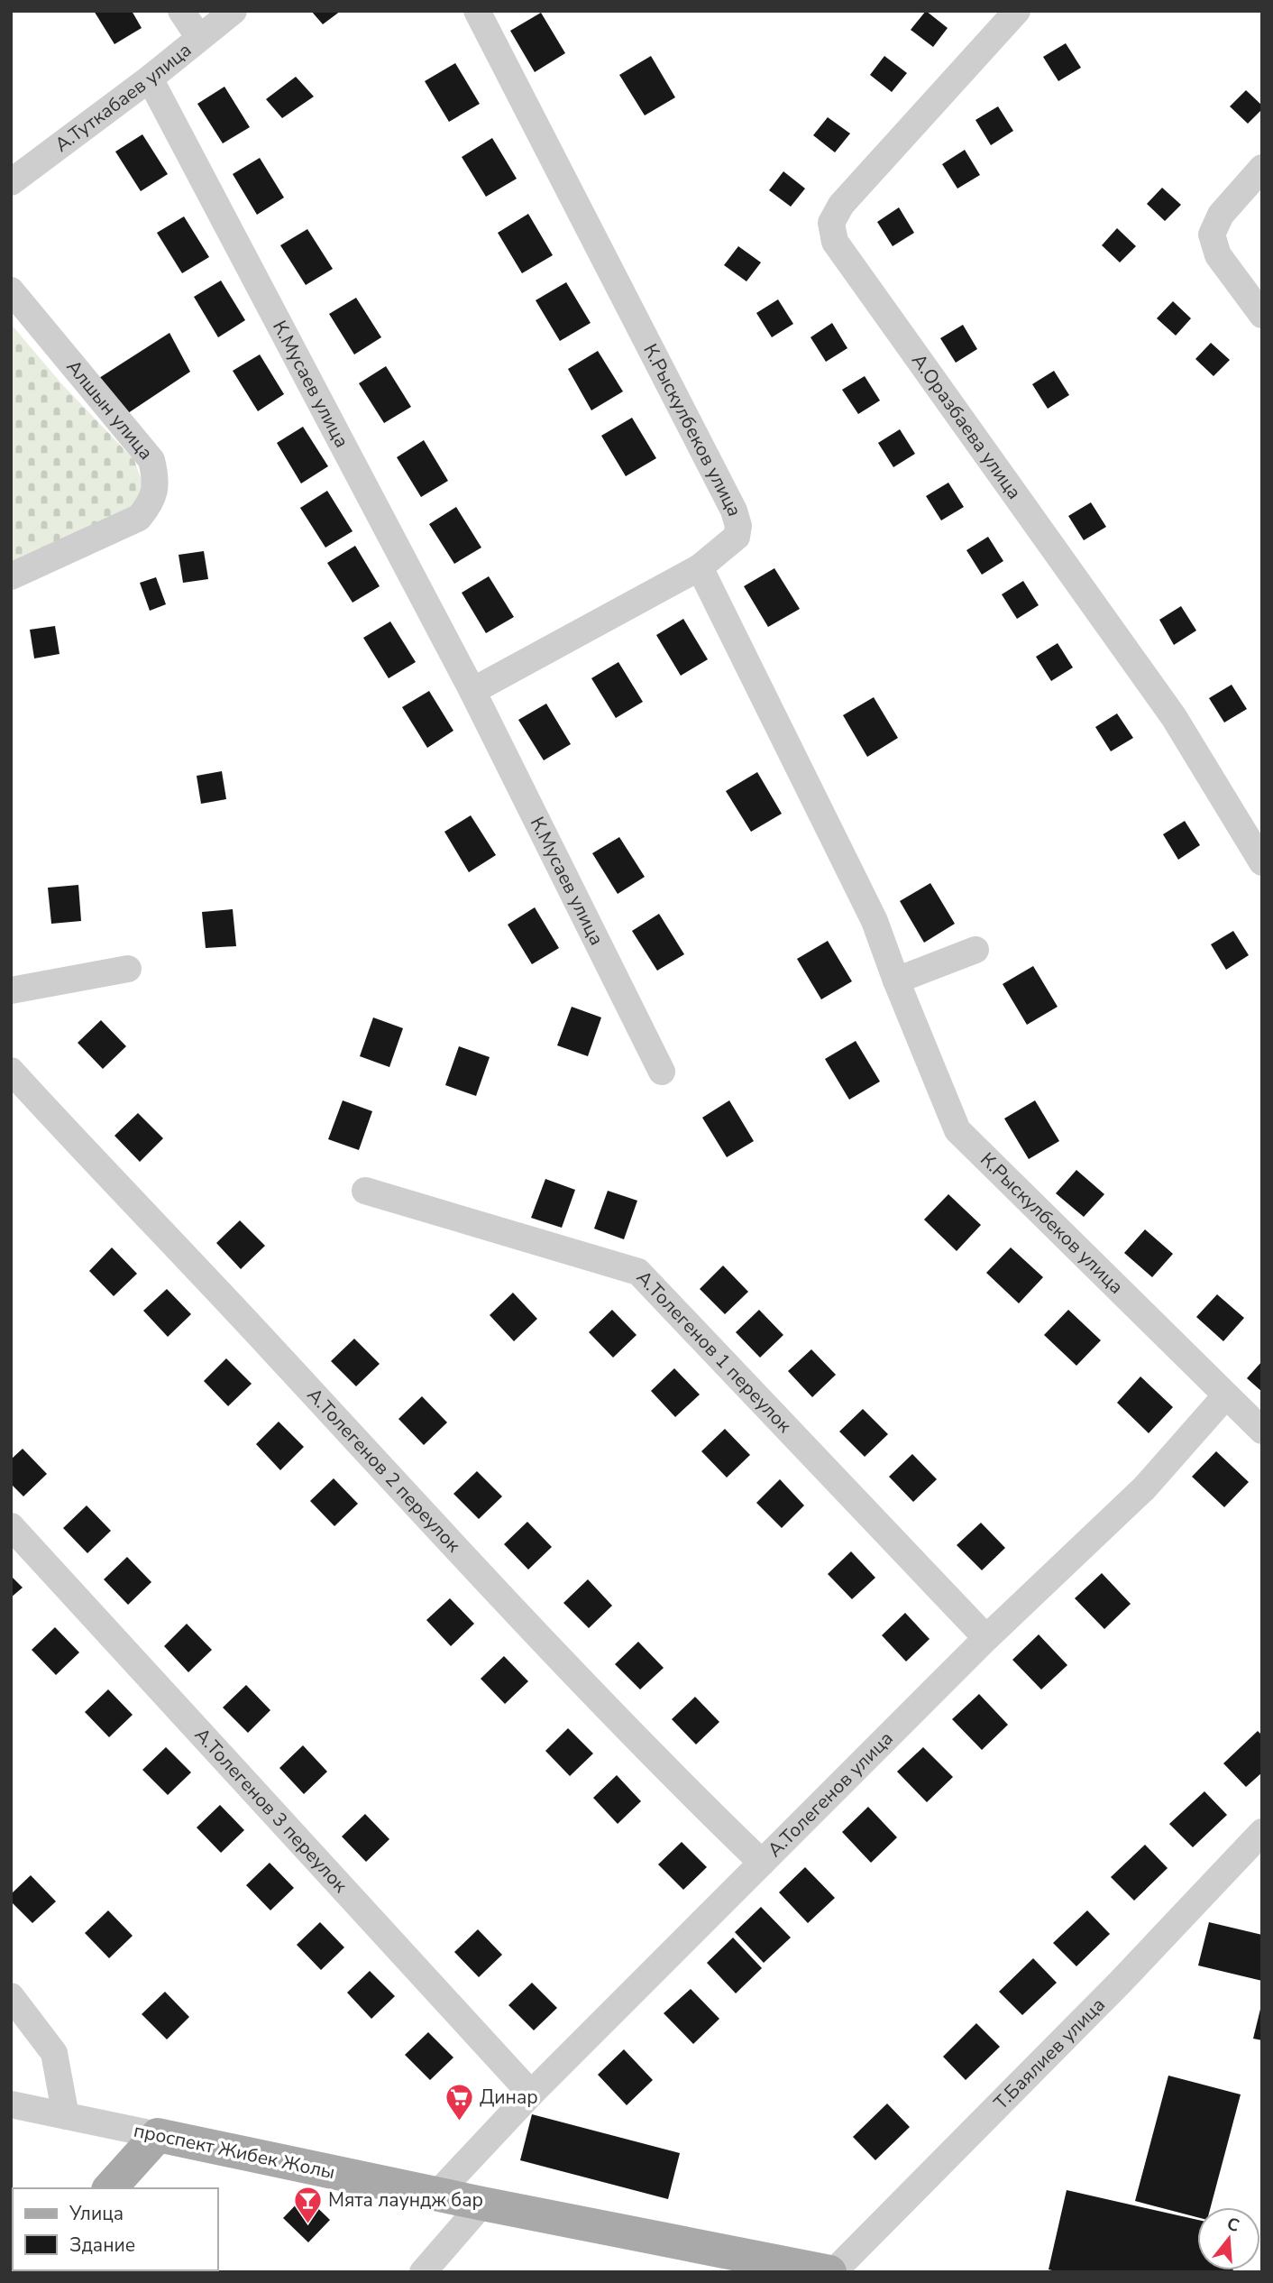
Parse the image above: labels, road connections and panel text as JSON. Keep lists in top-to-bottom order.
{
  "streets": {
    "main road": ["проспект Жибек Жолы"],
    "street": [
      "А.Туткабаев улица",
      "К.Мусаев улица",
      "Алшын улица",
      "А.Оразбаева улица",
      "К.Рыскулбеков улица",
      "А.Толегенов 1 переулок",
      "А.Толегенов 2 переулок",
      "А.Толегенов улица",
      "А.Толегенов 3 переулок",
      "Т.Баялиев улица"
    ]
  },
  "crossings": [
    ["А.Туткабаев улица", "К.Мусаев улица"],
    ["К.Рыскулбеков улица", "А.Толегенов улица"],
    ["А.Толегенов 1 переулок", "А.Толегенов улица"],
    ["А.Толегенов 2 переулок", "А.Толегенов улица"],
    ["А.Толегенов улица", "А.Толегенов 3 переулок"],
    ["А.Толегенов улица", "проспект Жибек Жолы"],
    ["Т.Баялиев улица", "проспект Жибек Жолы"]
  ],
  "places": {
    "supermarket": ["Динар"],
    "bar": ["Мята лаундж бар"]
  },
  "legend": ["Улица", "Здание"],
  "north": "top"
}
